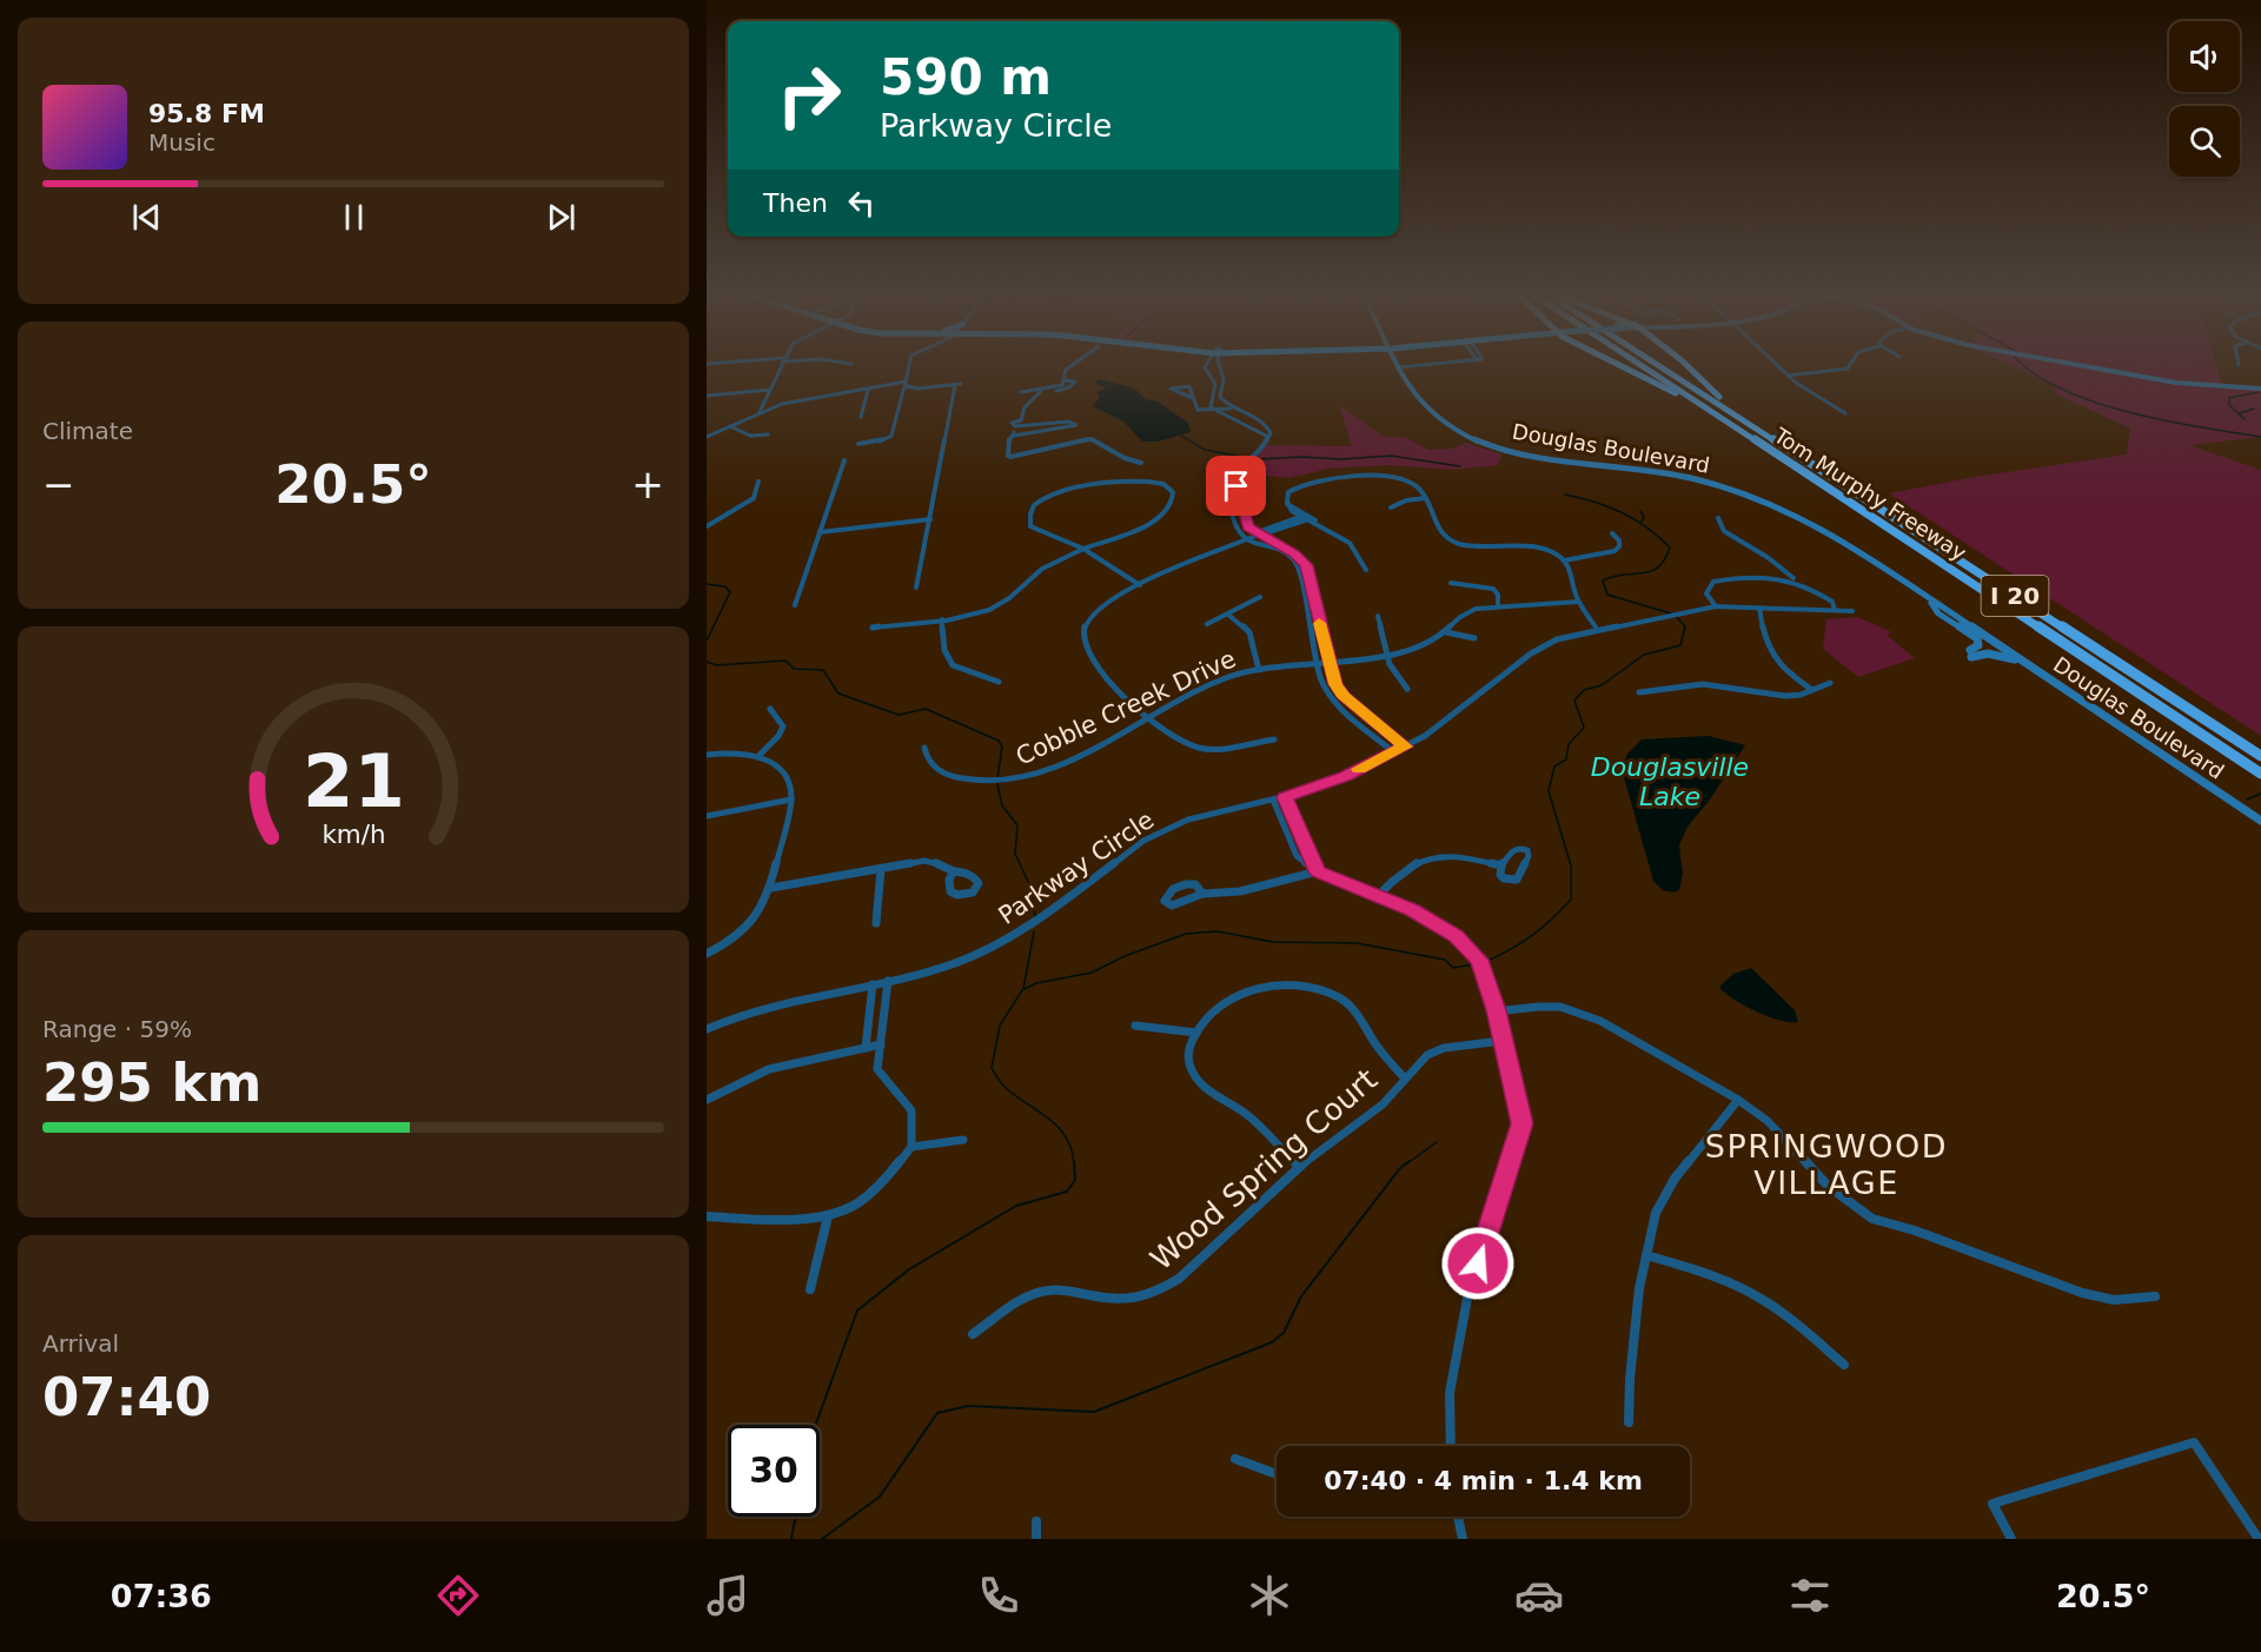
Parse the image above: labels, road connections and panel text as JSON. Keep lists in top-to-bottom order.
{
  "streets": {
    "highway": ["Tom Murphy Freeway", "I 20"],
    "main road": ["Douglas Boulevard"],
    "street": ["Cobble Creek Drive", "Parkway Circle", "Wood Spring Court"]
  },
  "districts": ["SPRINGWOOD VILLAGE"],
  "water": ["Douglasville Lake"],
  "page": {
    "turn": ["590 m", "Parkway Circle"],
    "song": ["95.8 FM", "Music"],
    "then": "Then",
    "tile": [
      "Climate",
      ["Range · 59%", "295 km"],
      ["Arrival", "07:40"]
    ],
    "heat": ["−", "20.5°", "+"],
    "limit": "30",
    "trip": "07:40 · 4 min · 1.4 km",
    "tabs": ["07:36", "20.5°"],
    "gauge": ["21", "km/h"]
  }
}
